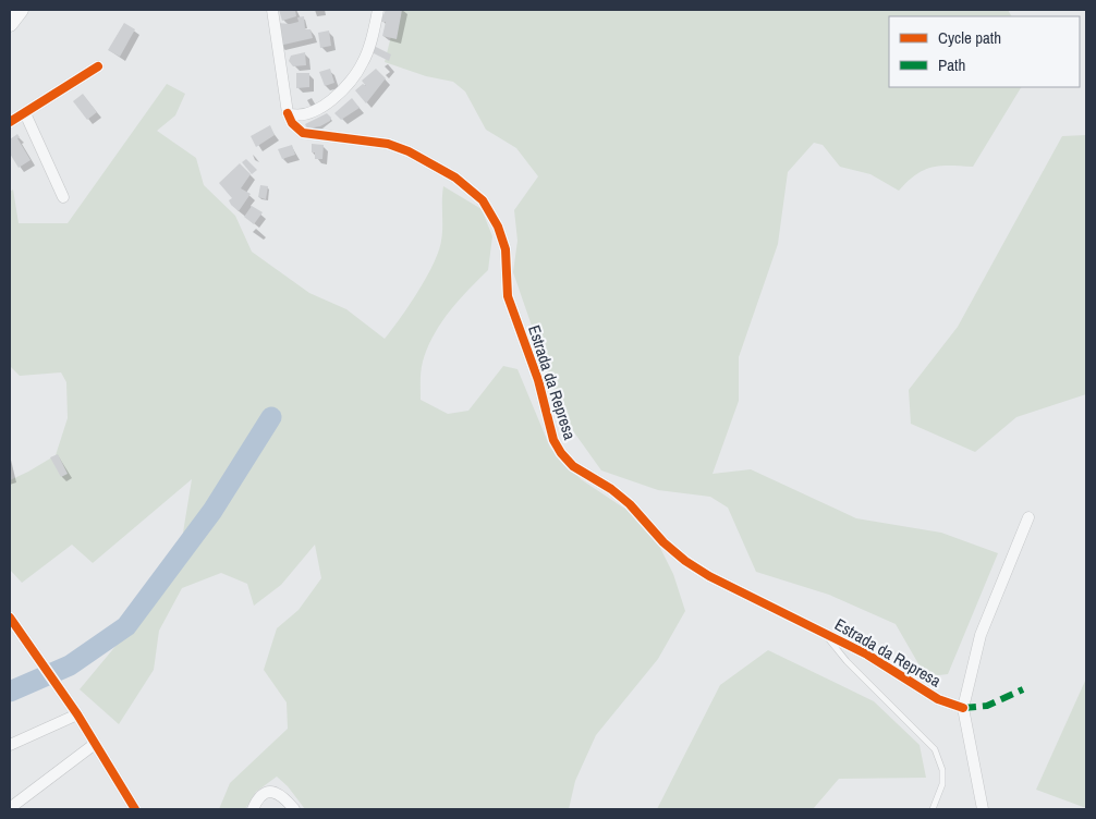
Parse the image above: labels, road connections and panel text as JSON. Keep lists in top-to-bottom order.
{
  "streets": {
    "street": ["Estrada da Represa"]
  },
  "legend": ["Cycle path", "Path"]
}
